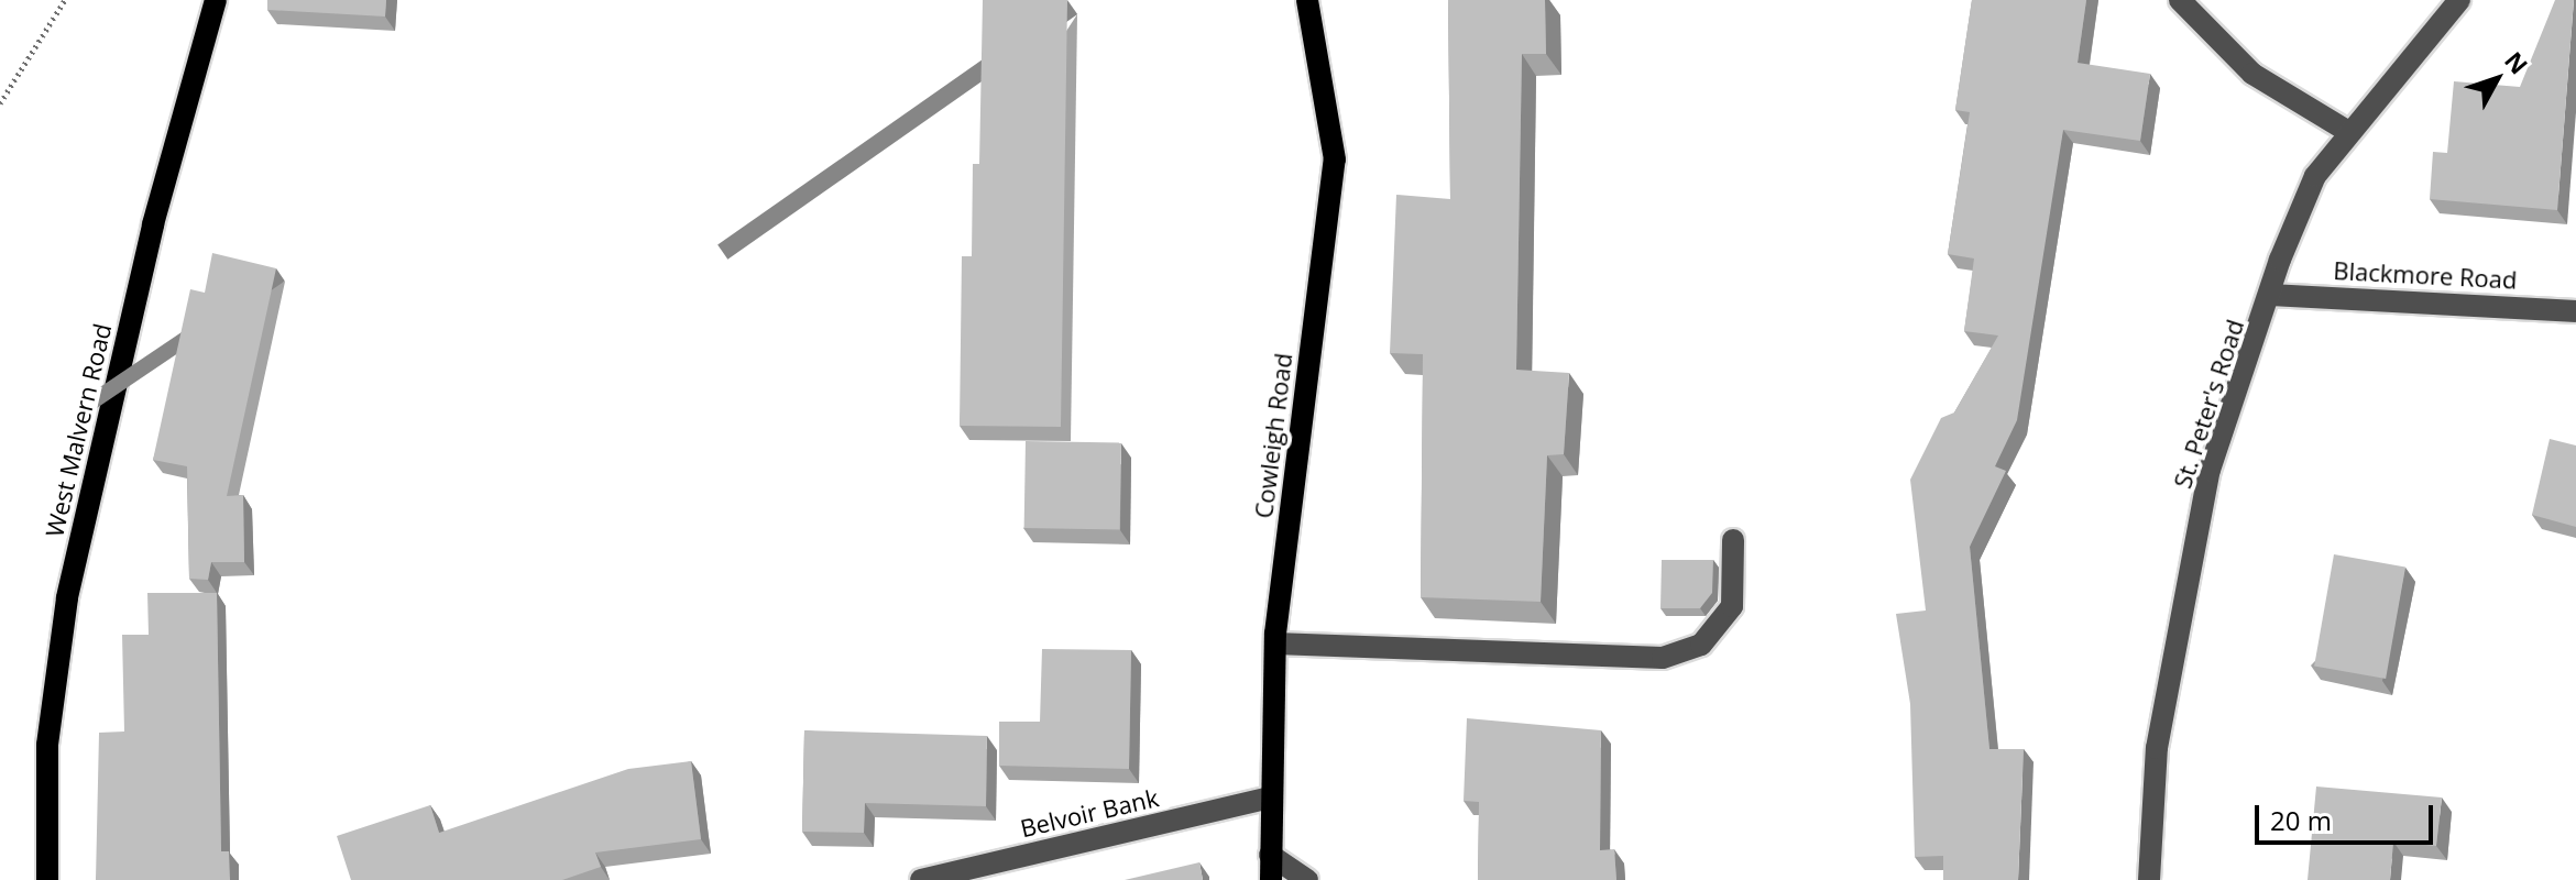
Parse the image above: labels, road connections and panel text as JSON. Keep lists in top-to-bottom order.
{
  "streets": {
    "main road": ["West Malvern Road", "Cowleigh Road"],
    "street": ["Blackmore Road", "St. Peter's Road", "Belvoir Bank"]
  },
  "crossings": [
    ["Blackmore Road", "St. Peter's Road"],
    ["Cowleigh Road", "Belvoir Bank"]
  ],
  "scale_bar": "20 m",
  "north": "top right"
}
